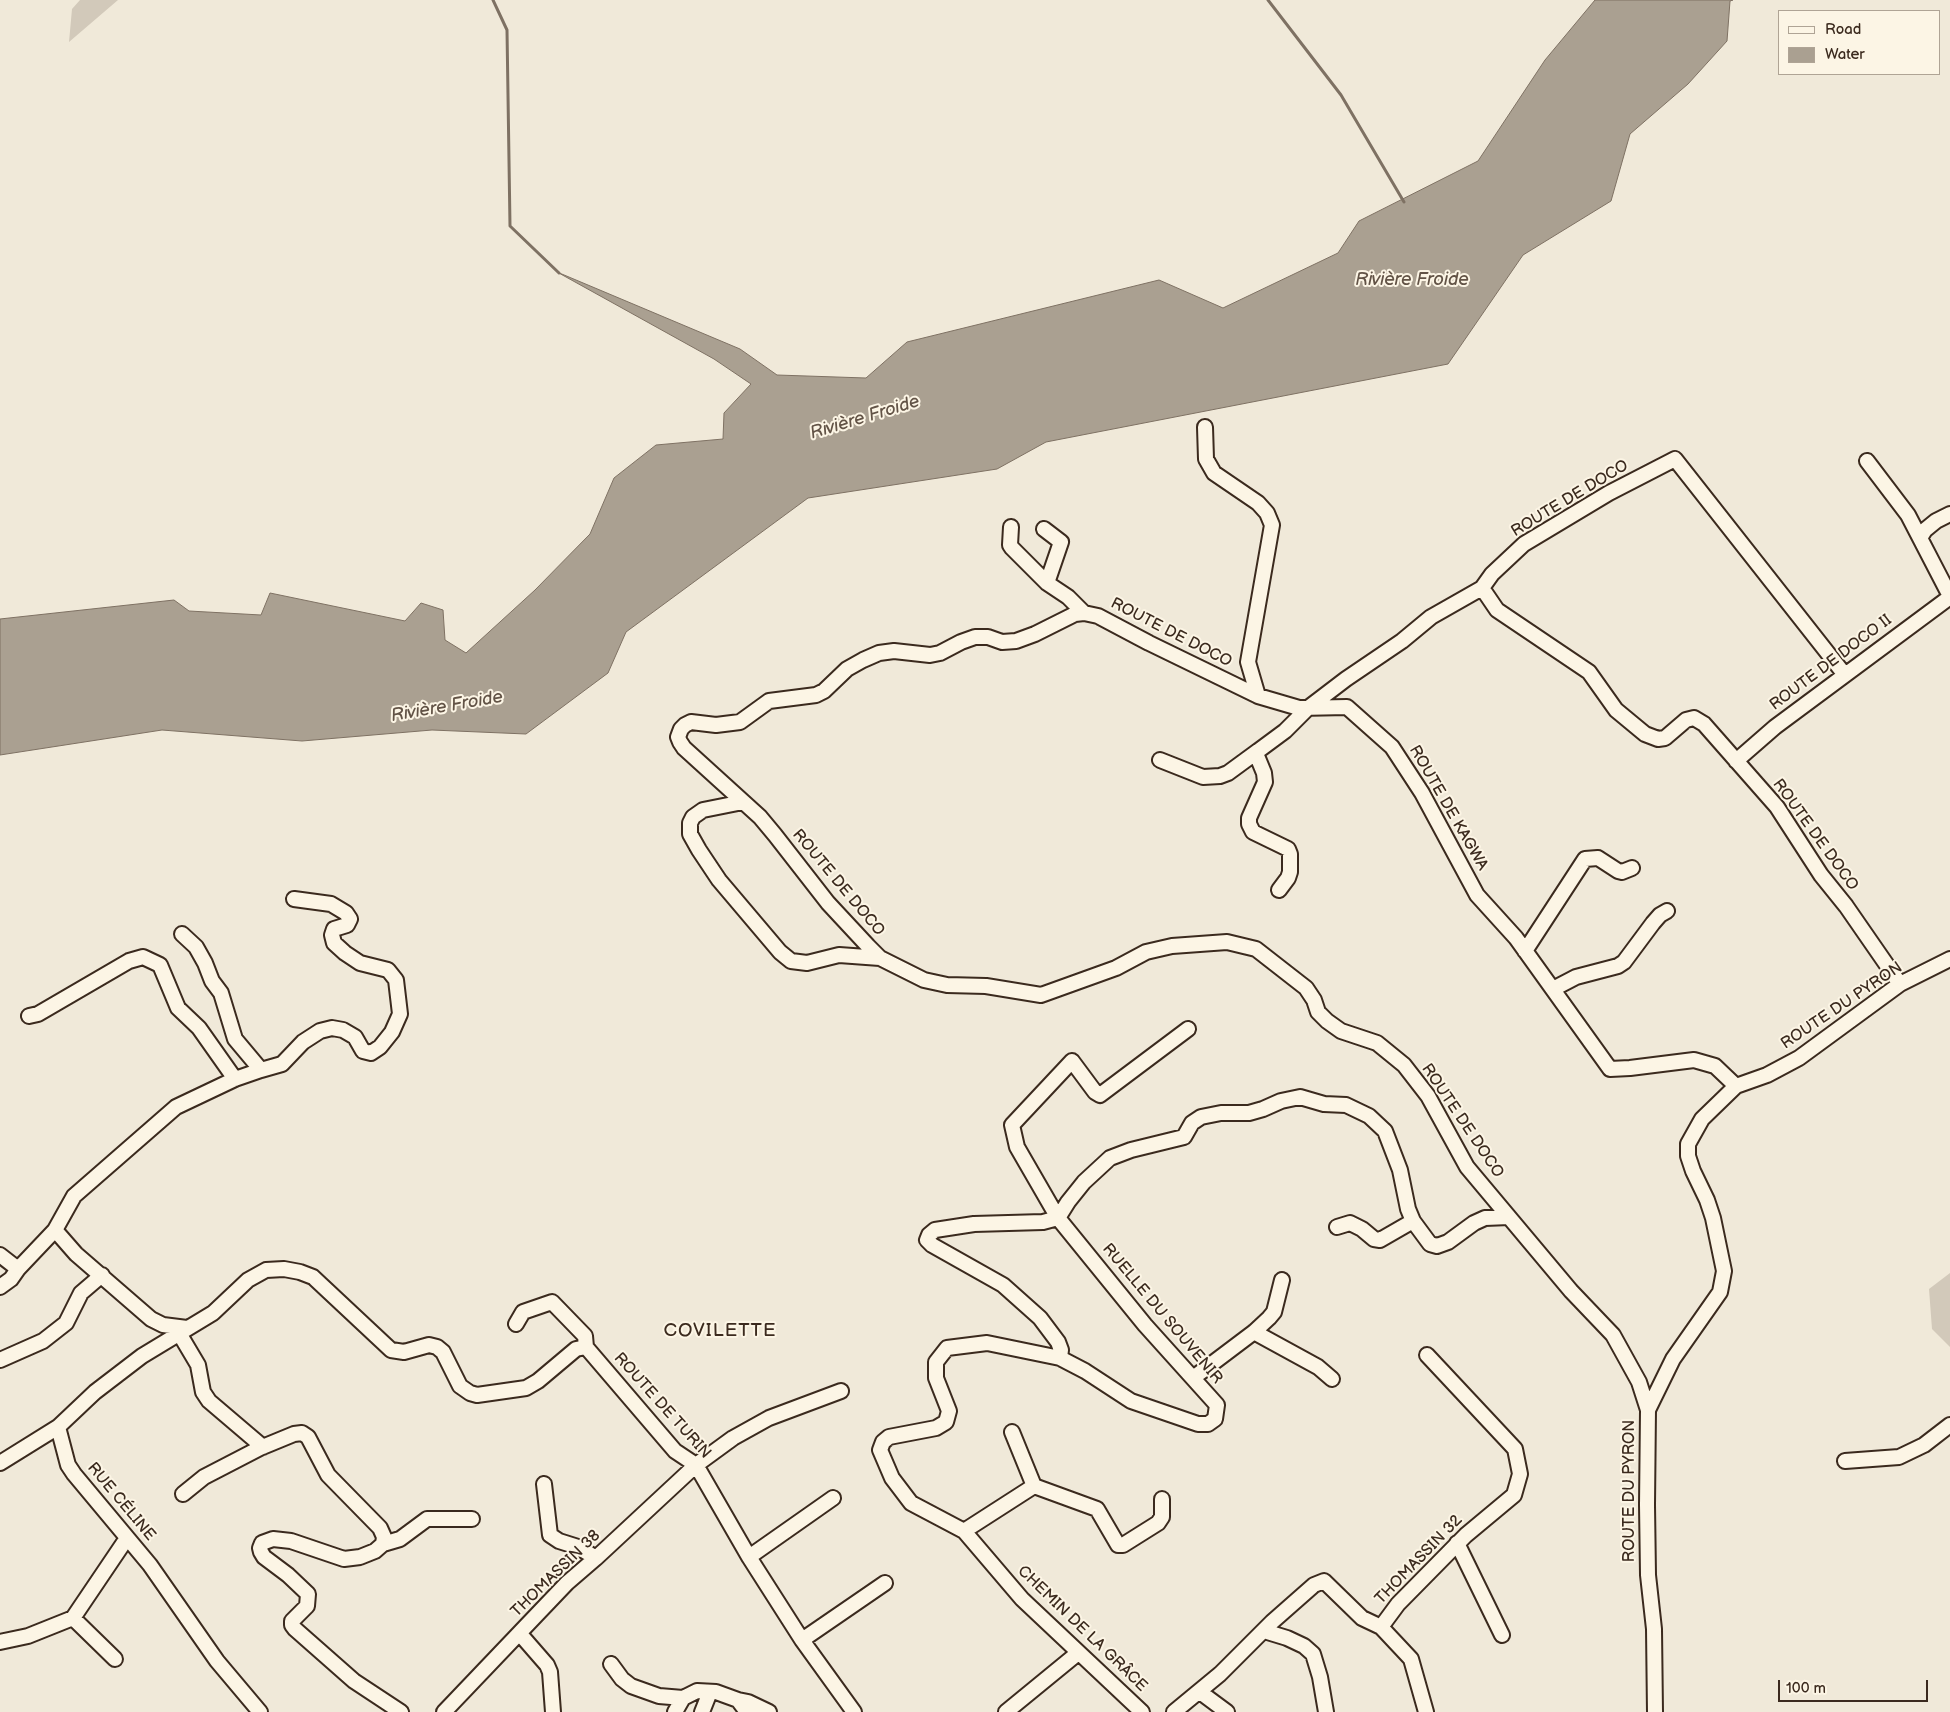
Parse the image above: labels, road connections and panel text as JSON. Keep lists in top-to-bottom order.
{
  "streets": {
    "street": [
      "ROUTE DE DOCO",
      "ROUTE DE DOCO II",
      "ROUTE DE KAGWA",
      "ROUTE DU PYRON",
      "RUELLE DU SOUVENIR",
      "ROUTE DE TURIN",
      "RUE CÉLINE",
      "THOMASSIN 32",
      "THOMASSIN 38",
      "CHEMIN DE LA GRÂCE"
    ]
  },
  "crossings": [
    ["ROUTE DE DOCO", "ROUTE DE DOCO II"],
    ["ROUTE DE DOCO", "ROUTE DE KAGWA"],
    ["ROUTE DE DOCO", "ROUTE DU PYRON"],
    ["ROUTE DE KAGWA", "ROUTE DU PYRON"],
    ["RUELLE DU SOUVENIR", "CHEMIN DE LA GRÂCE"],
    ["ROUTE DE TURIN", "THOMASSIN 38"]
  ],
  "districts": ["COVILETTE"],
  "water": ["Rivière Froide"],
  "legend": ["Road", "Water"],
  "scale_bar": "100 m"
}
